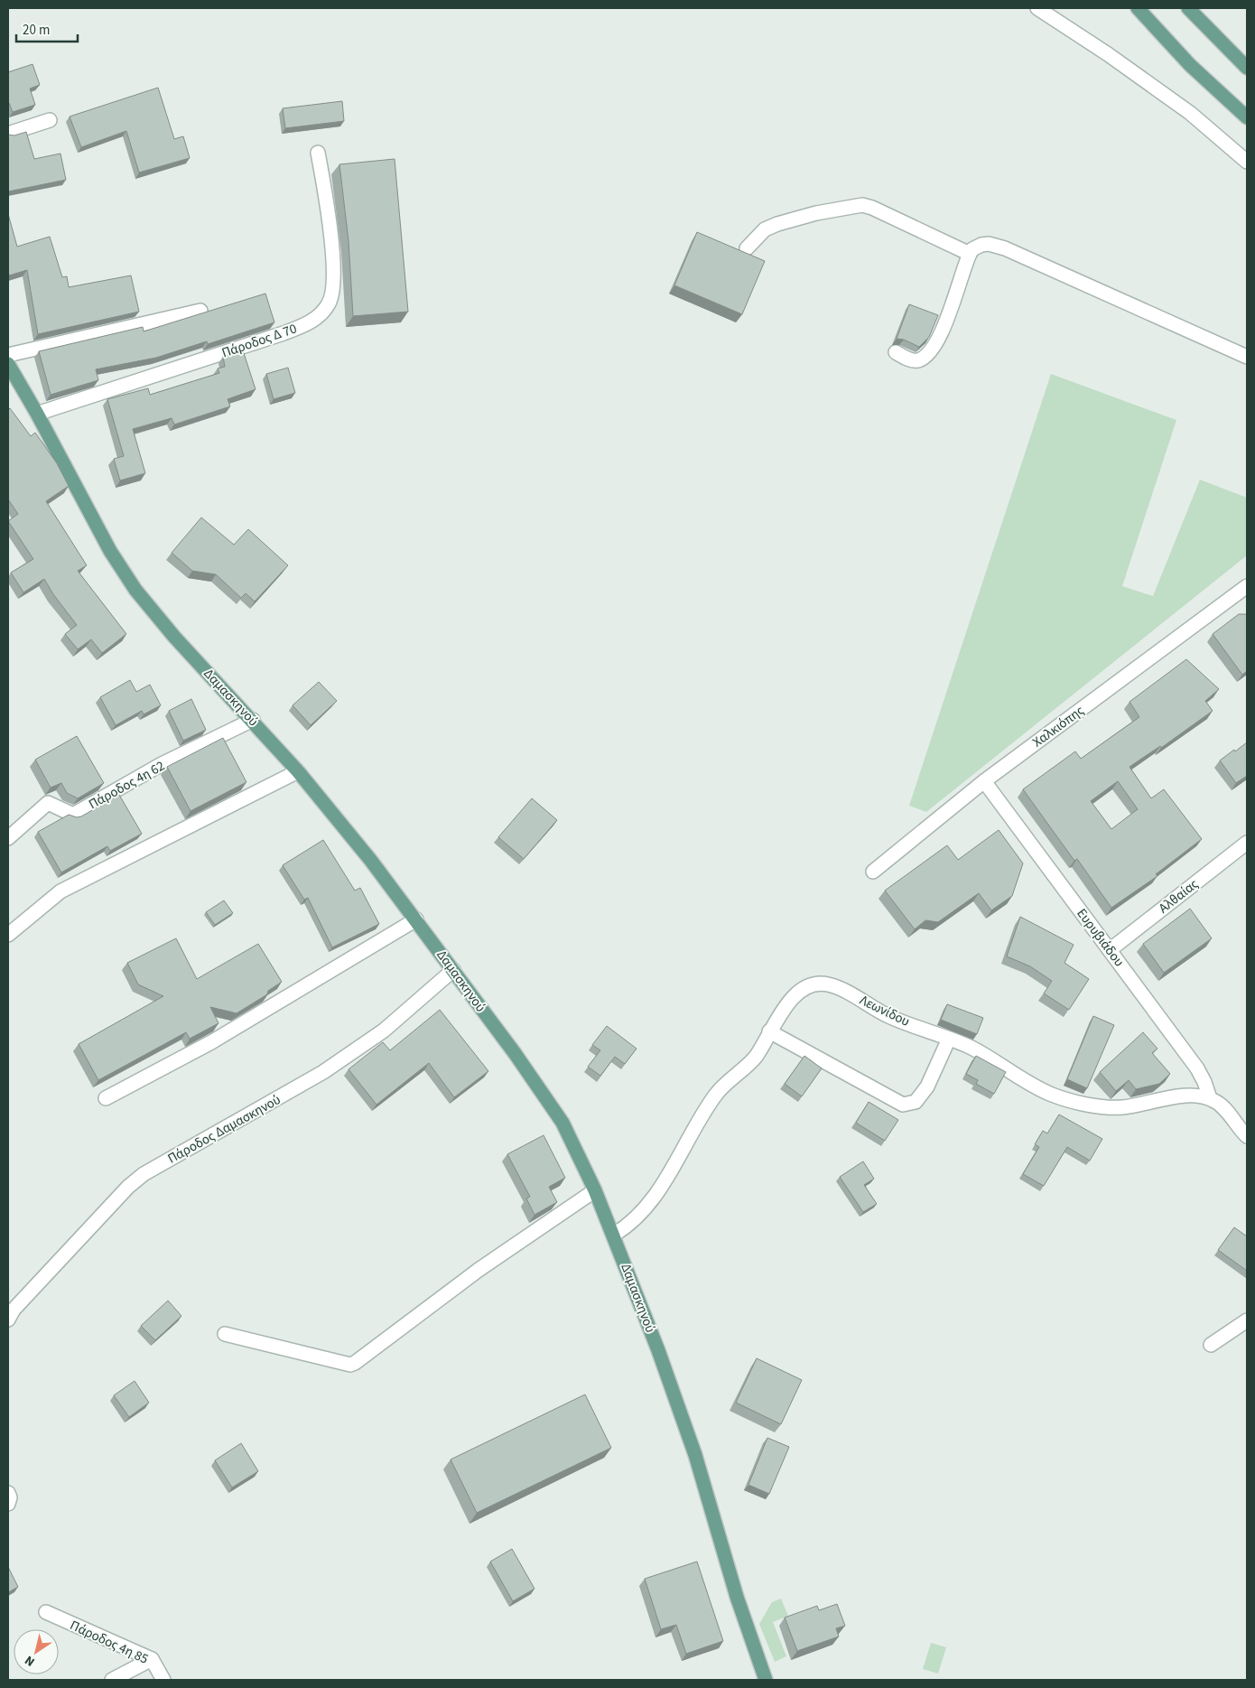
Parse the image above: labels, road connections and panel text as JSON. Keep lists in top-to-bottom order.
{
  "streets": {
    "main road": ["Δαμασκηνού"],
    "street": [
      "Πάροδος Δ 70",
      "Χαλκιόπης",
      "Πάροδος 4η 62",
      "Αλθαίας",
      "Ευρυβιάδου",
      "Λεωνίδου",
      "Πάροδος Δαμασκηνού",
      "Πάροδος 4η 85"
    ]
  },
  "crossings": [
    ["Πάροδος Δ 70", "Δαμασκηνού"],
    ["Δαμασκηνού", "Πάροδος 4η 62"],
    ["Δαμασκηνού", "Λεωνίδου"],
    ["Δαμασκηνού", "Πάροδος Δαμασκηνού"],
    ["Χαλκιόπης", "Ευρυβιάδου"],
    ["Αλθαίας", "Ευρυβιάδου"],
    ["Ευρυβιάδου", "Λεωνίδου"]
  ],
  "scale_bar": "20 m",
  "north": "bottom left"
}
